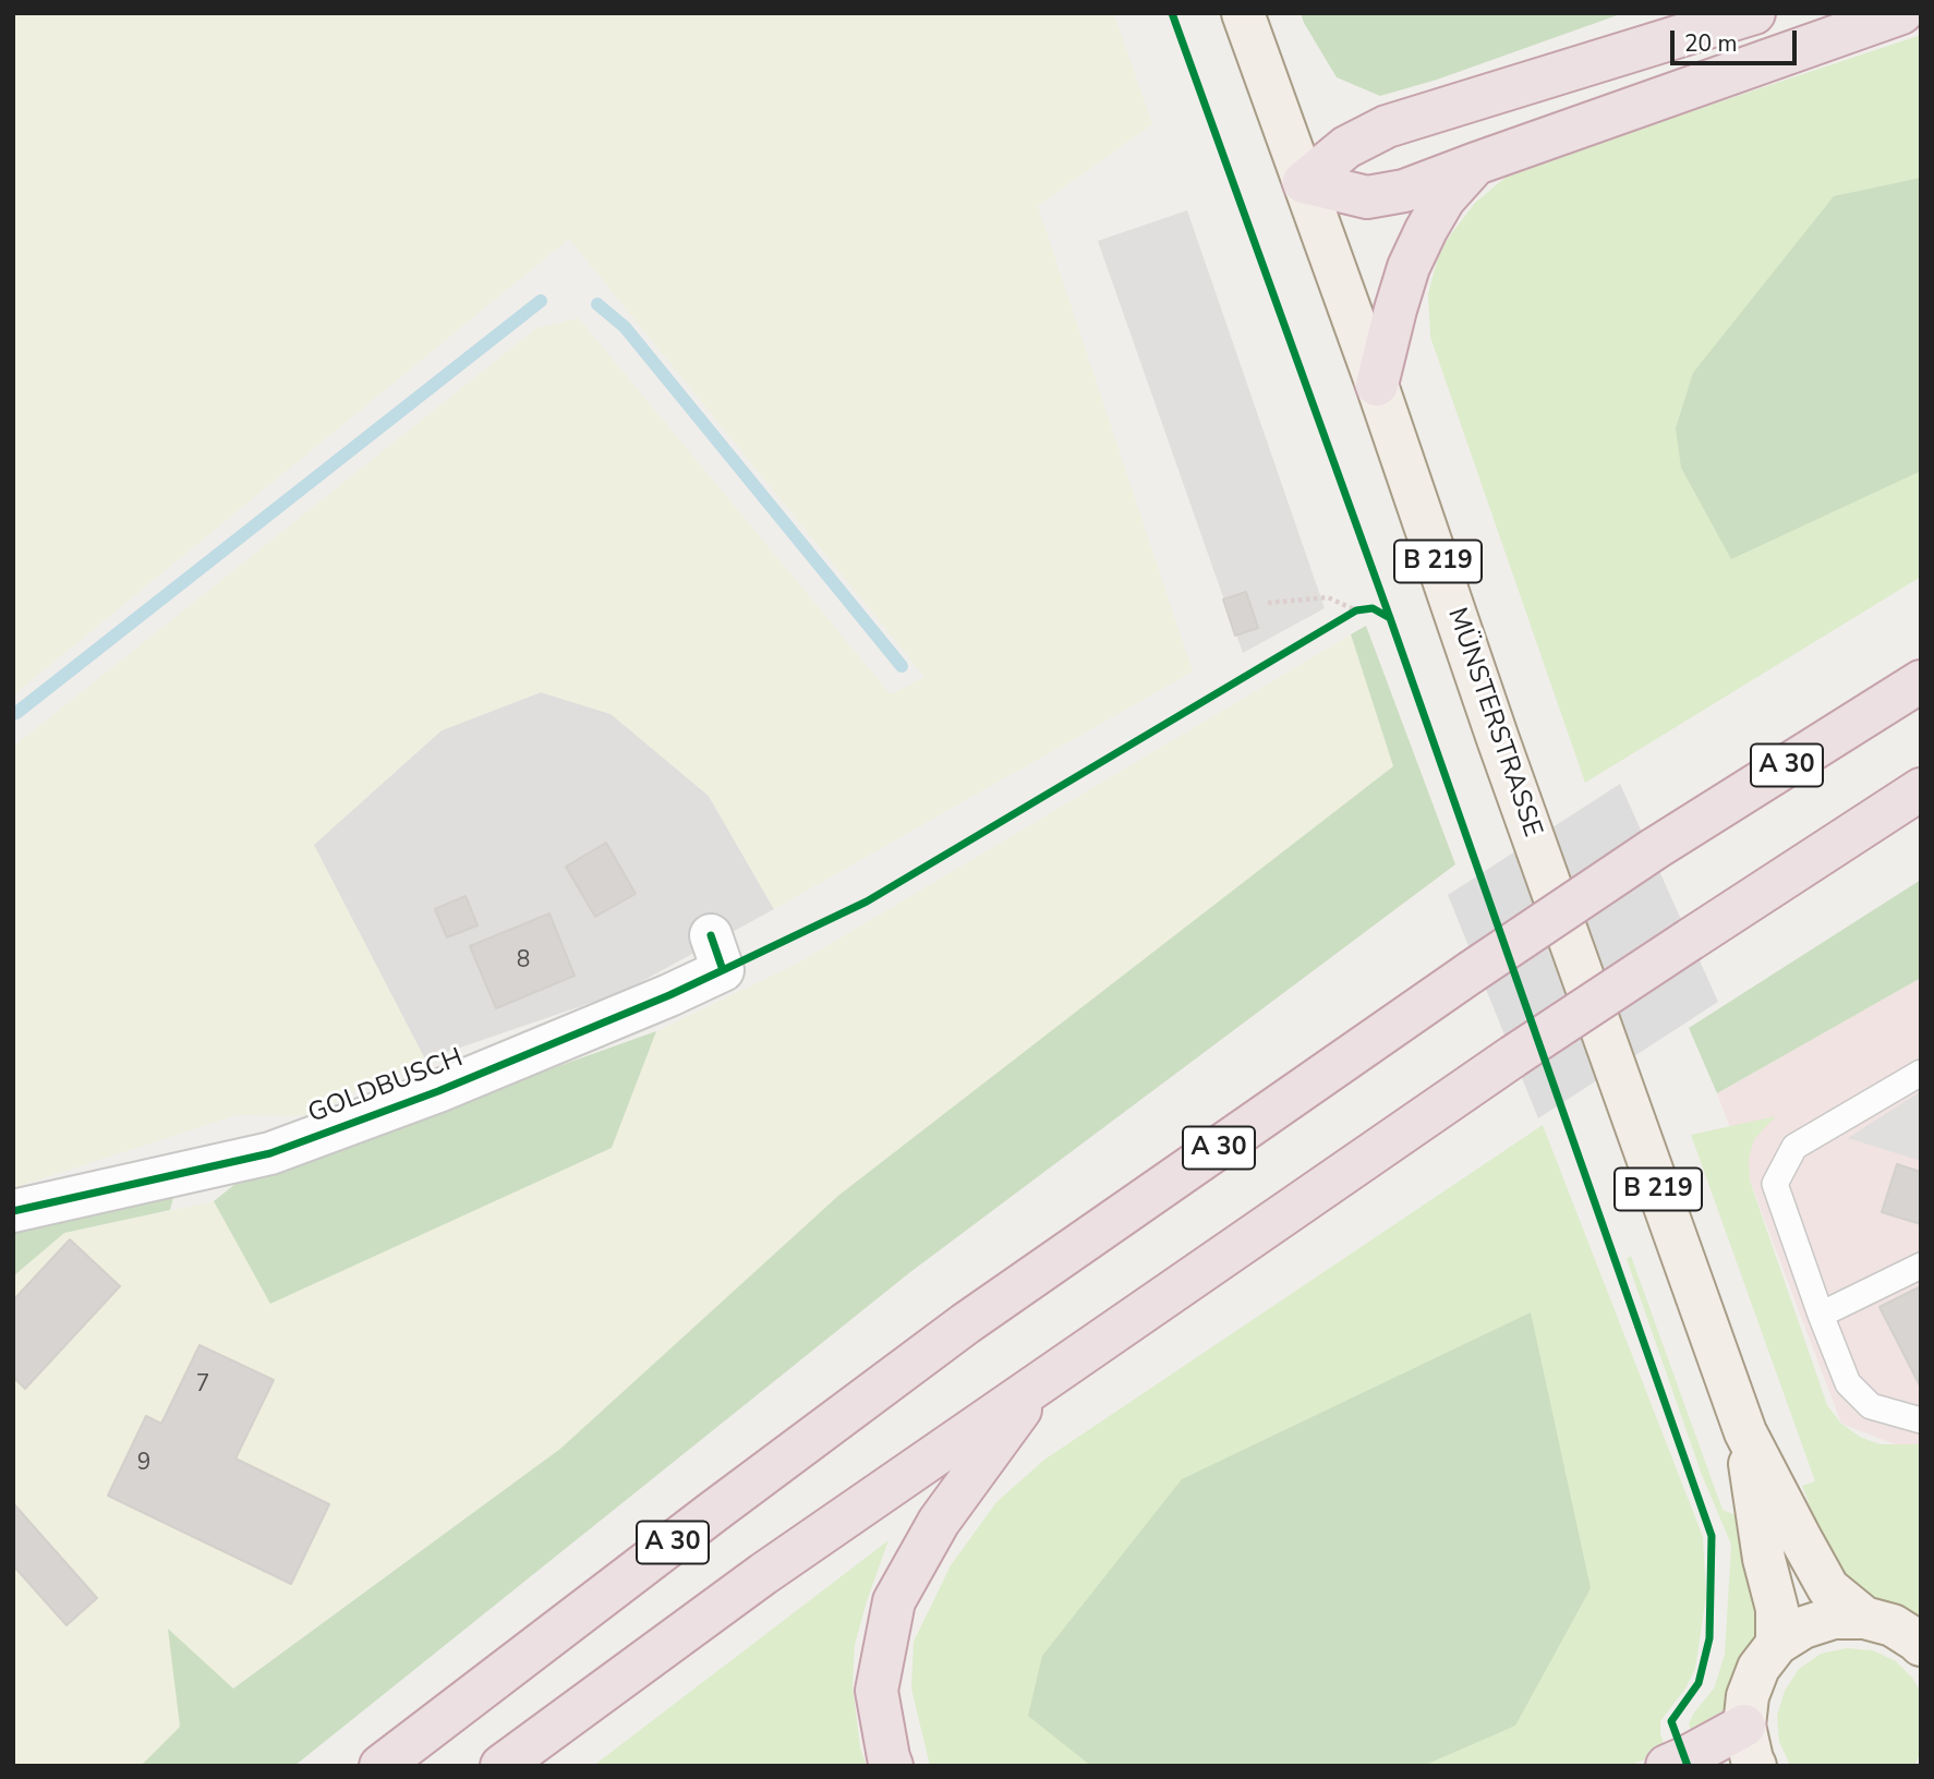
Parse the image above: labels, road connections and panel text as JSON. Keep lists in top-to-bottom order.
{
  "streets": {
    "highway": ["A 30"],
    "main road": ["B 219", "MÜNSTERSTRASSE"],
    "street": ["GOLDBUSCH"]
  },
  "house_numbers": ["8", "7", "9"],
  "scale_bar": "20 m"
}
